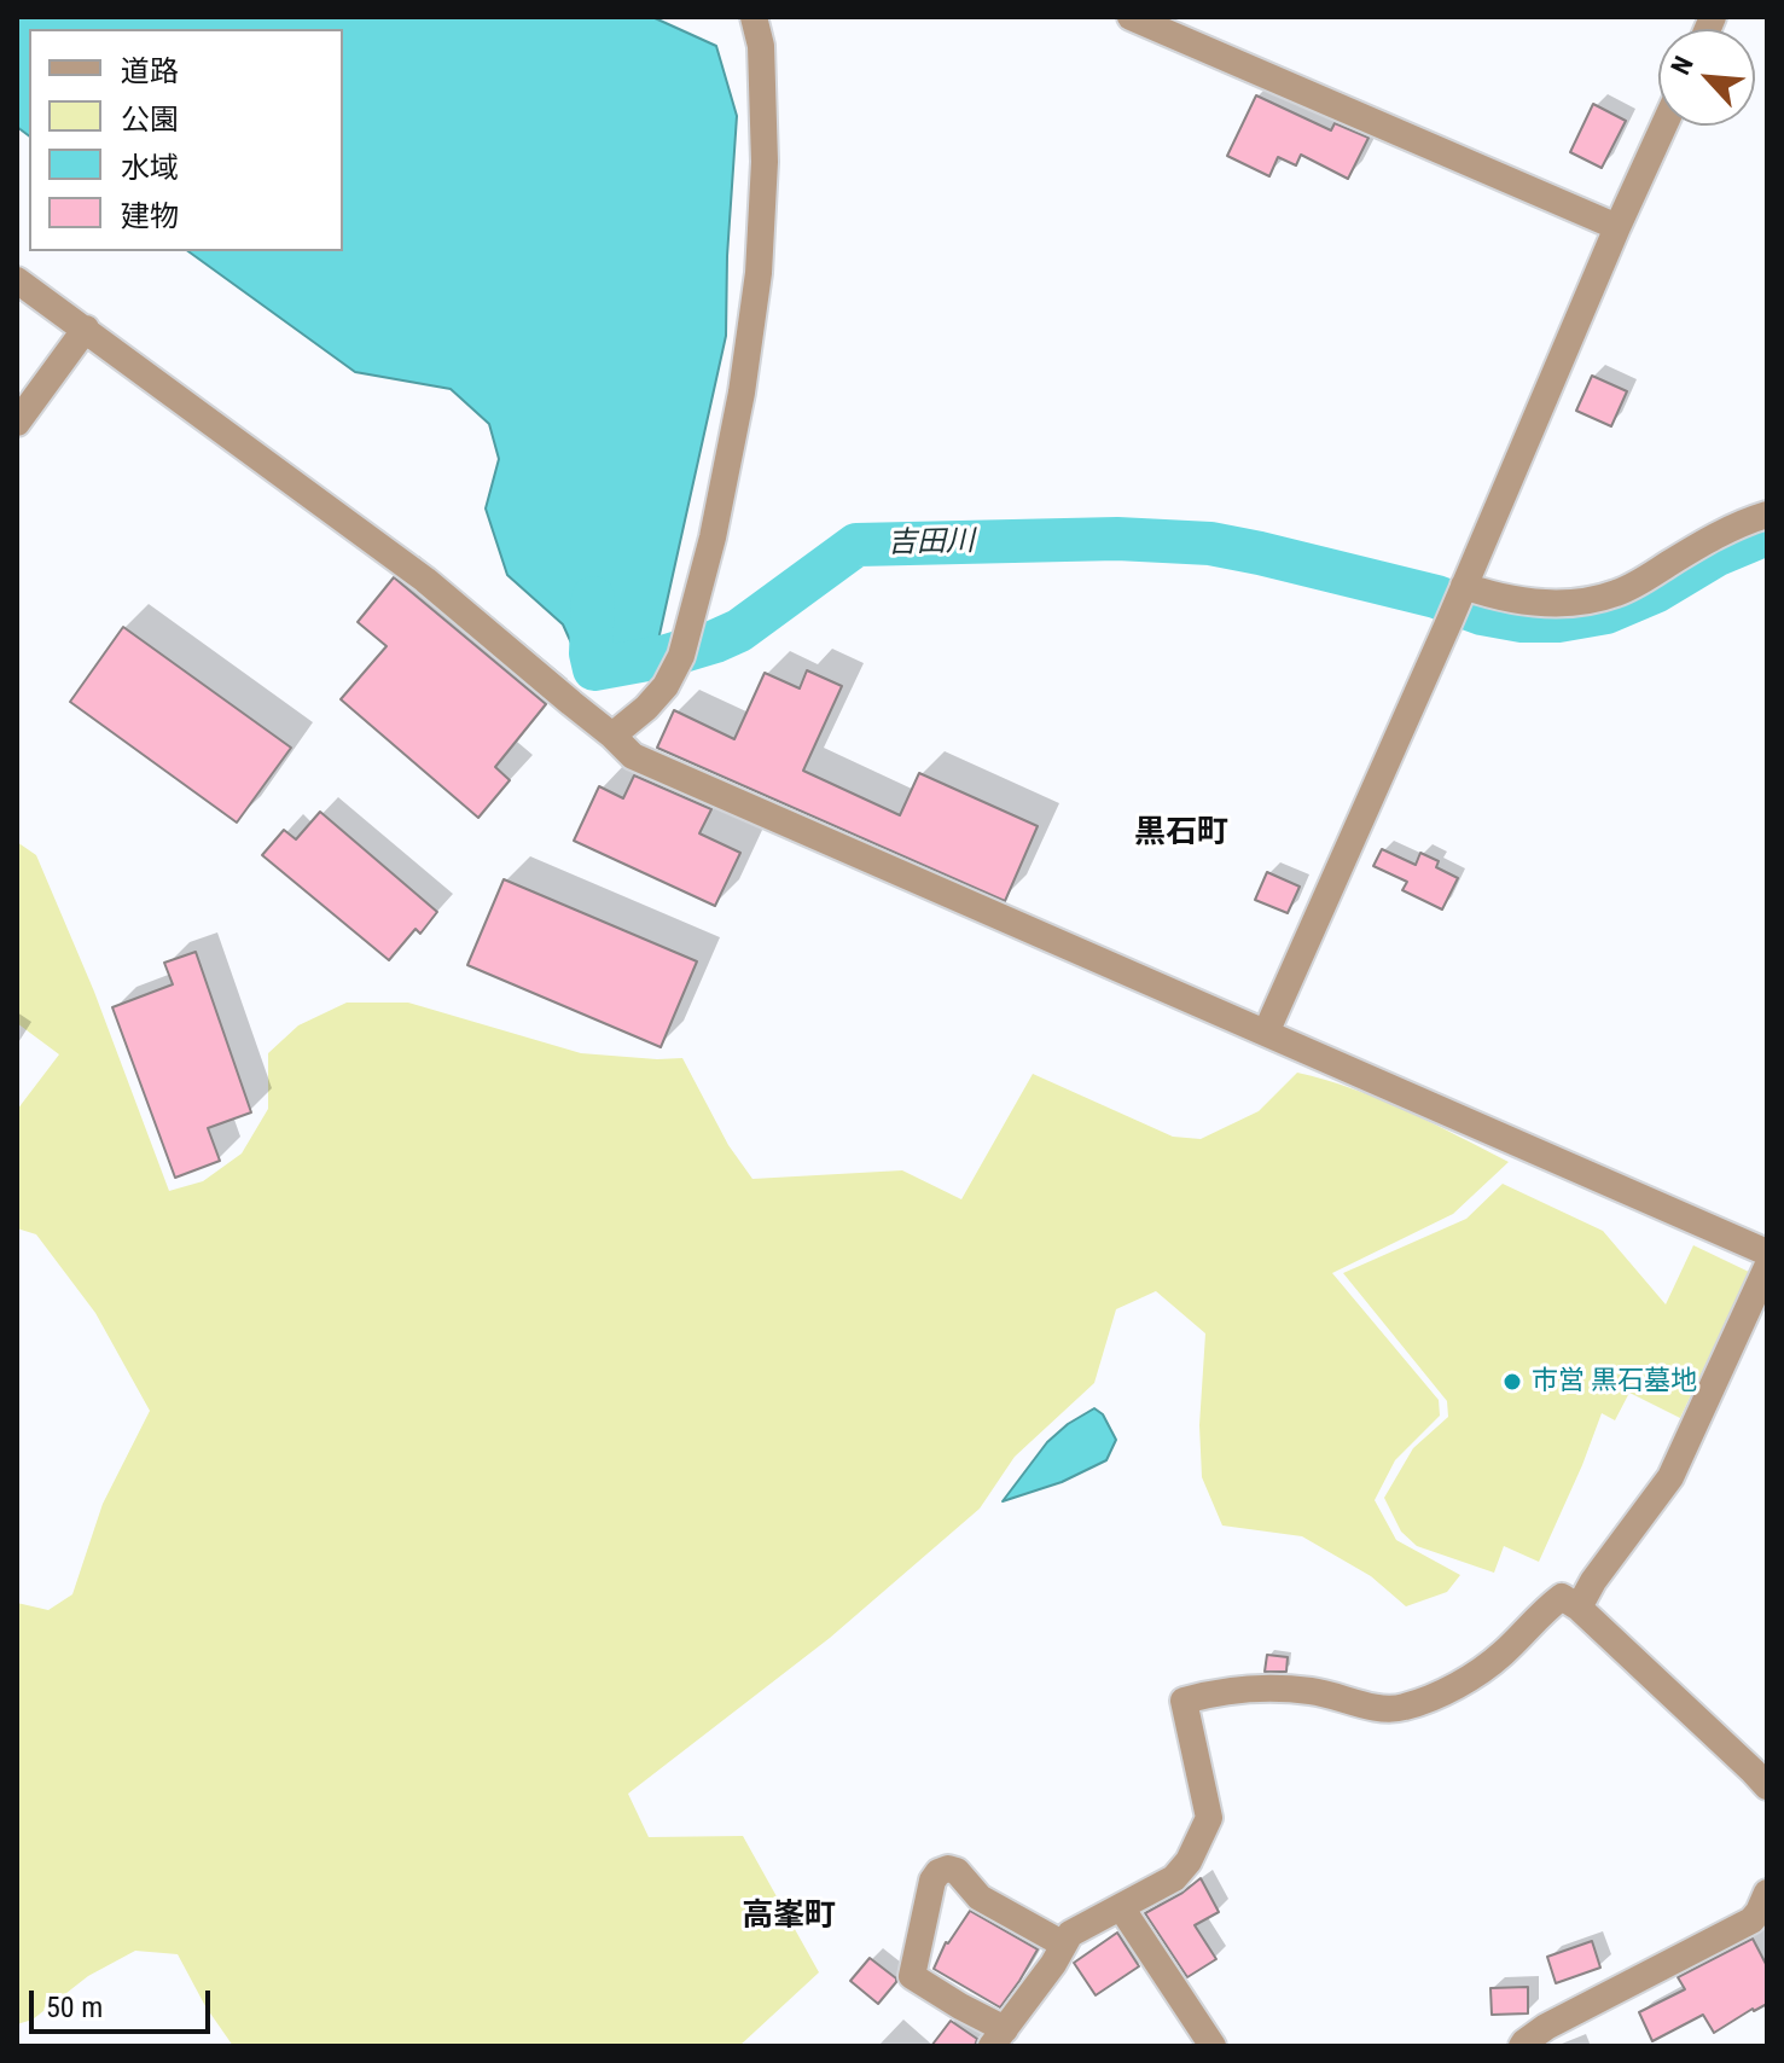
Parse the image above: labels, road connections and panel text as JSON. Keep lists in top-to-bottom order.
{
  "districts": ["黒石町", "高峯町"],
  "water": ["吉田川"],
  "places": ["市営 黒石墓地"],
  "legend": [
    "道路",
    "公園",
    "水域",
    "建物"
  ],
  "scale_bar": "50 m",
  "north": "top left"
}
